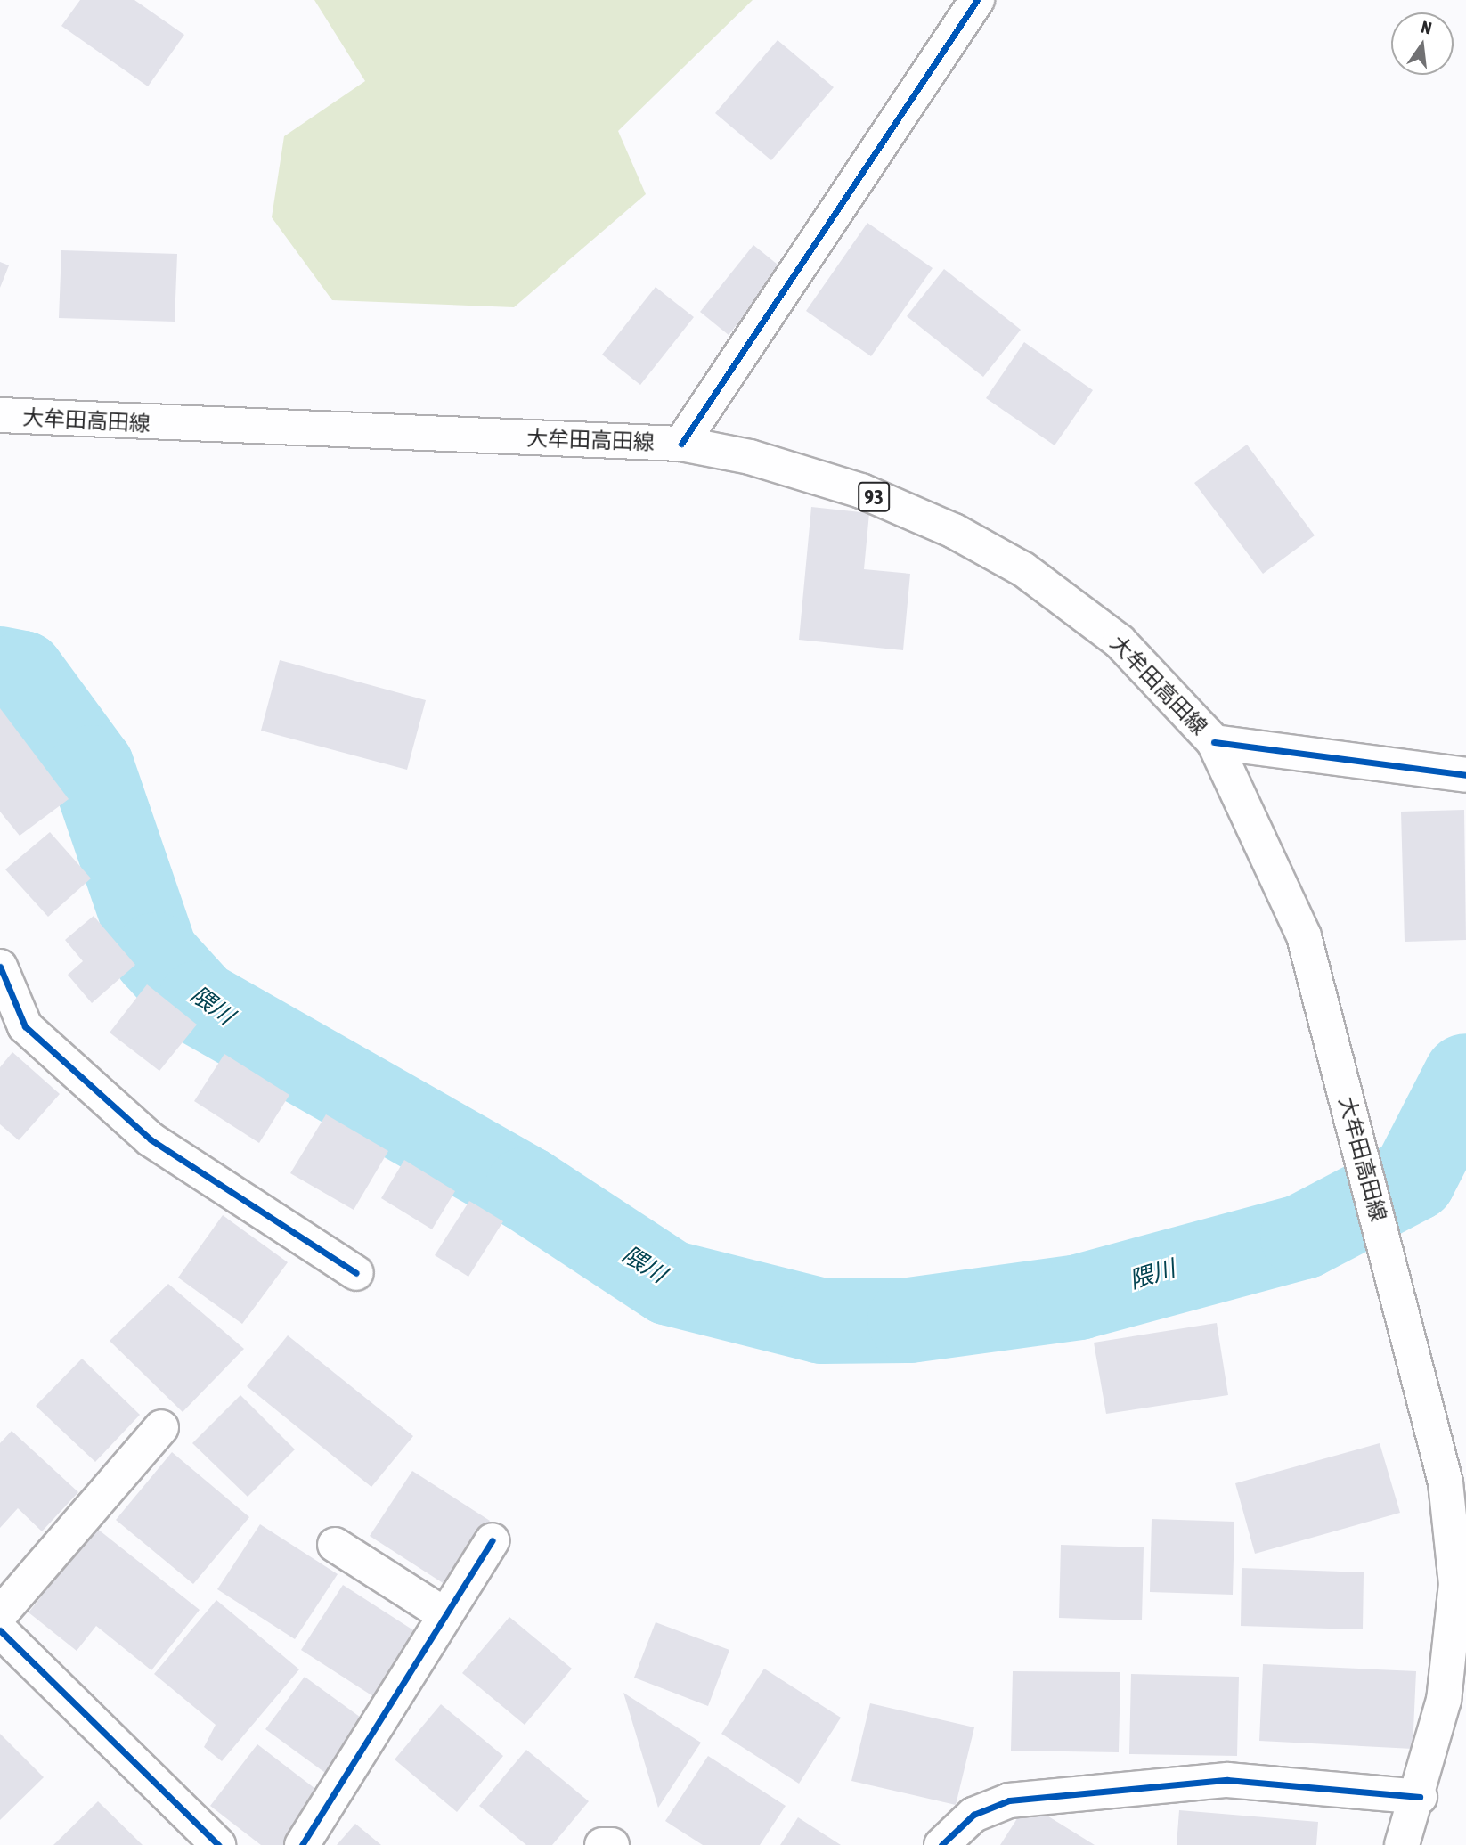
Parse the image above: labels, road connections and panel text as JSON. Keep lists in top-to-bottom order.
{
  "streets": {
    "street": ["大牟田高田線", "93"]
  },
  "water": ["隈川"],
  "north": "top"
}
